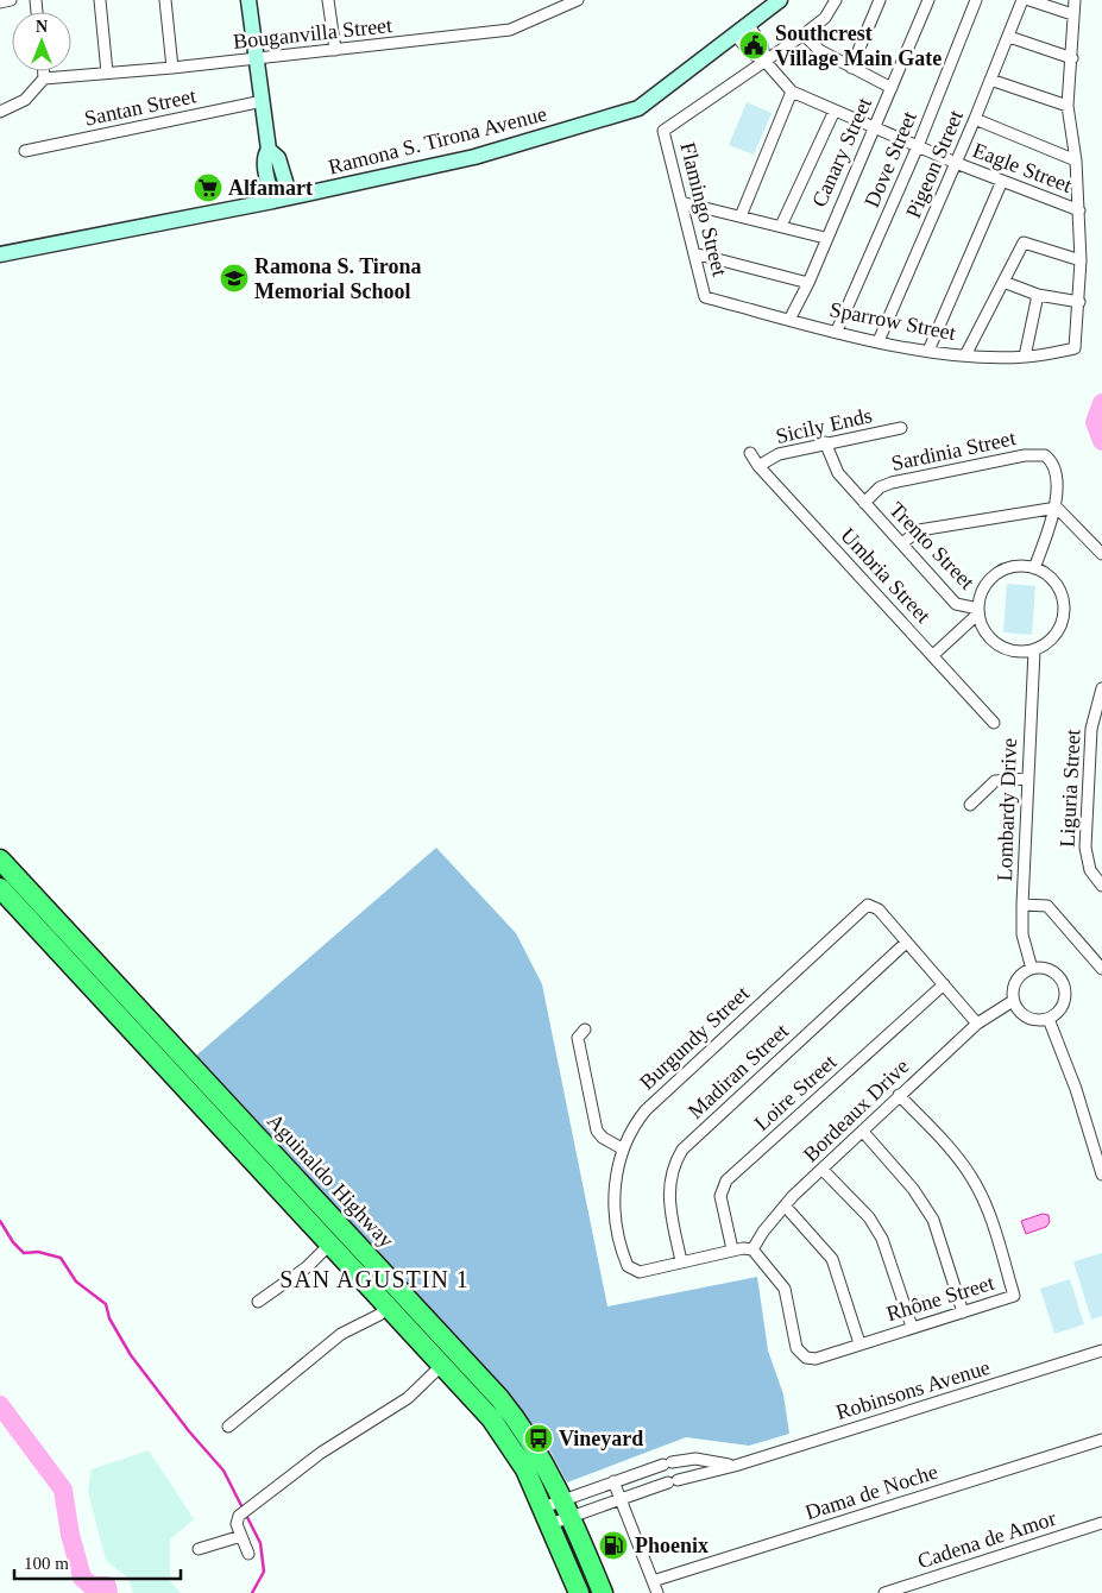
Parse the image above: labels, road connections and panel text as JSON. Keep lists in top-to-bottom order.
{
  "streets": {
    "highway": ["Aguinaldo Highway"],
    "street": [
      "Bouganvilla Street",
      "Santan Street",
      "Ramona S. Tirona Avenue",
      "Canary Street",
      "Dove Street",
      "Pigeon Street",
      "Eagle Street",
      "Flamingo Street",
      "Sparrow Street",
      "Sicily Ends",
      "Sardinia Street",
      "Trento Street",
      "Umbria Street",
      "Liguria Street",
      "Lombardy Drive",
      "Burgundy Street",
      "Madiran Street",
      "Loire Street",
      "Bordeaux Drive",
      "Rhône Street",
      "Robinsons Avenue",
      "Dama de Noche",
      "Cadena de Amor"
    ]
  },
  "crossings": [
    ["Ramona S. Tirona Avenue", "Eagle Street"],
    ["Canary Street", "Eagle Street"],
    ["Canary Street", "Sparrow Street"],
    ["Dove Street", "Eagle Street"],
    ["Dove Street", "Sparrow Street"],
    ["Pigeon Street", "Eagle Street"],
    ["Pigeon Street", "Sparrow Street"],
    ["Eagle Street", "Flamingo Street"],
    ["Flamingo Street", "Sparrow Street"],
    ["Sicily Ends", "Trento Street"],
    ["Sicily Ends", "Umbria Street"],
    ["Sardinia Street", "Trento Street"],
    ["Sardinia Street", "Lombardy Drive"],
    ["Trento Street", "Lombardy Drive"],
    ["Lombardy Drive", "Bordeaux Drive"],
    ["Burgundy Street", "Madiran Street"],
    ["Burgundy Street", "Loire Street"],
    ["Burgundy Street", "Bordeaux Drive"],
    ["Burgundy Street", "Rhône Street"],
    ["Bordeaux Drive", "Rhône Street"],
    ["Aguinaldo Highway", "Robinsons Avenue"]
  ],
  "districts": ["SAN AGUSTIN 1"],
  "places": {
    "public building": ["Southcrest Village Main Gate"],
    "supermarket": ["Alfamart"],
    "school or university": ["Ramona S. Tirona Memorial School"],
    "bus stop": ["Vineyard"],
    "fuel station": ["Phoenix"]
  },
  "scale_bar": "100 m",
  "north": "top"
}
